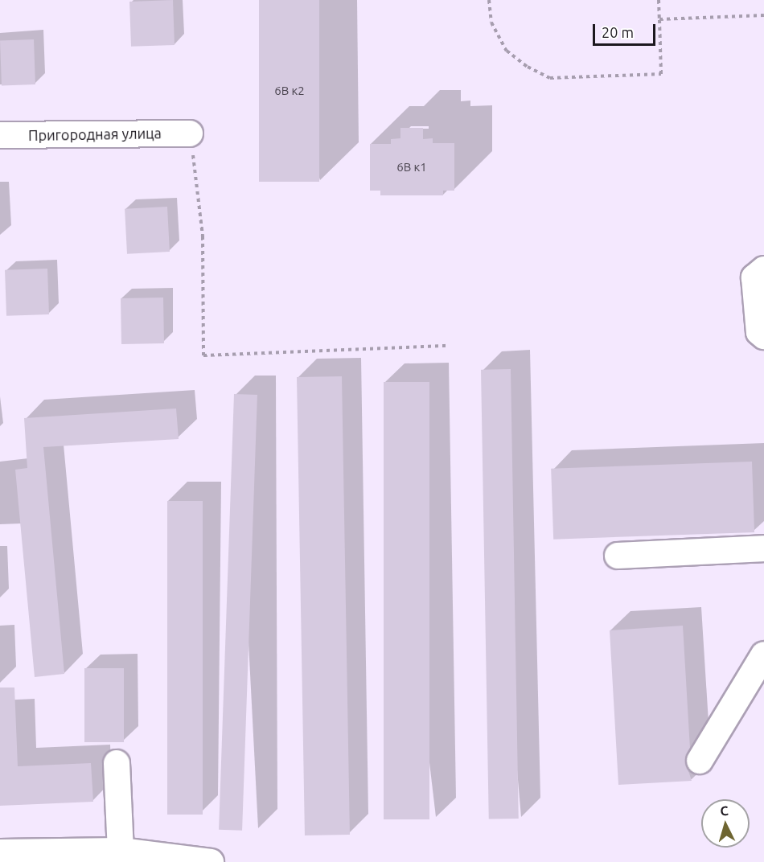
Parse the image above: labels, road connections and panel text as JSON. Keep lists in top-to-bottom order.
{
  "streets": {
    "street": ["Пригородная улица"]
  },
  "house_numbers": ["6В к2", "6В к1"],
  "scale_bar": "20 m",
  "north": "top"
}
